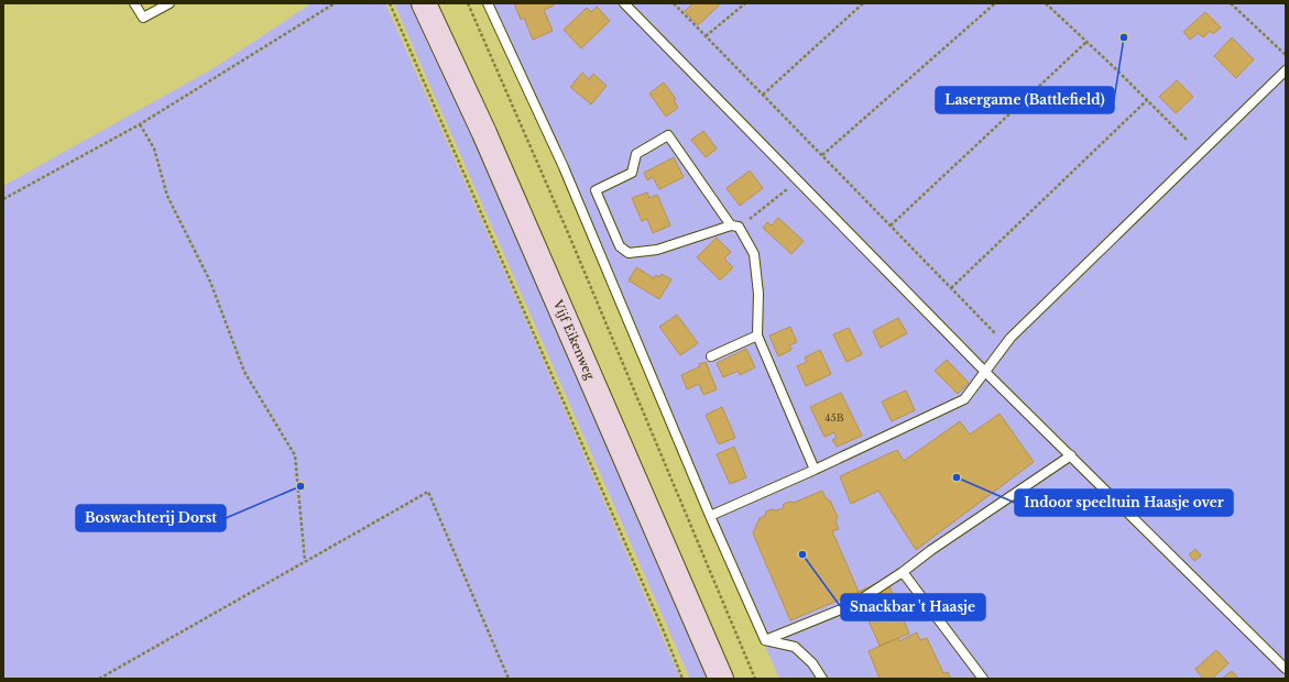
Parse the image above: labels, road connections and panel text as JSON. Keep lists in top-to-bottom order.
{
  "streets": {
    "main road": ["Vijf Eikenweg"]
  },
  "places": [
    "Lasergame (Battlefield)",
    "Indoor speeltuin Haasje over",
    "Boswachterij Dorst",
    "Snackbar 't Haasje"
  ],
  "house_numbers": ["45B"]
}
